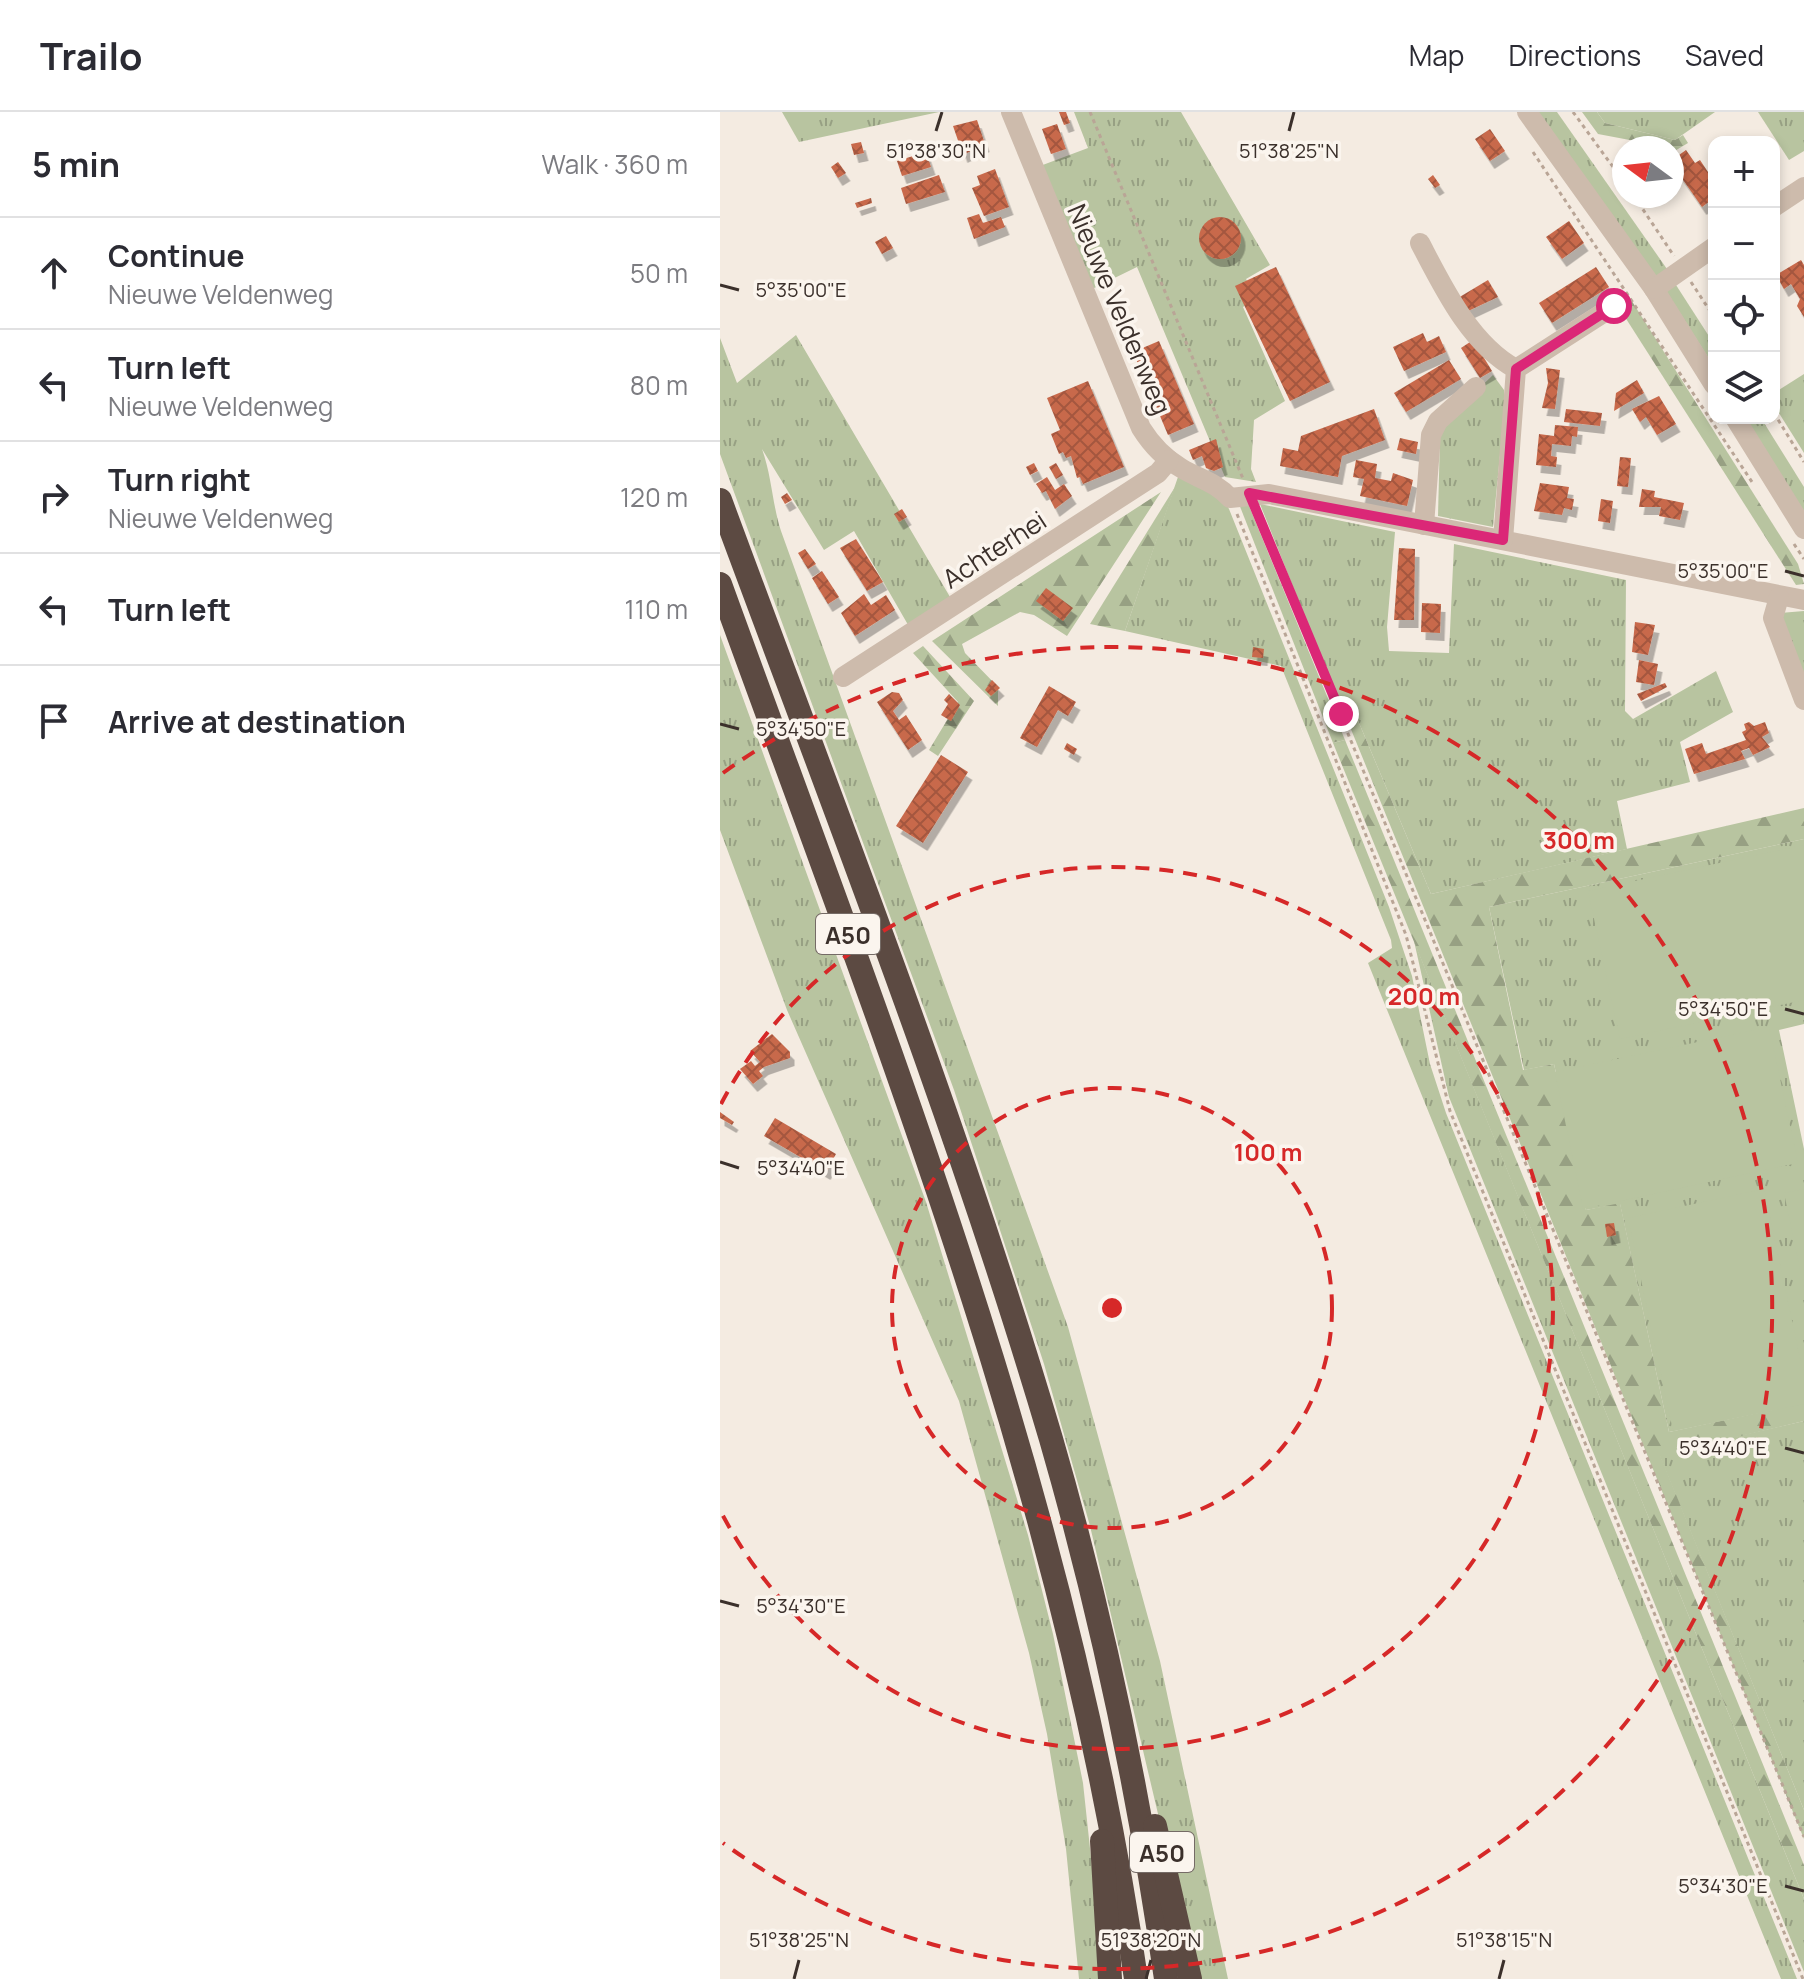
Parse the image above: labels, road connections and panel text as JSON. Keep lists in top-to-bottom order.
{
  "streets": {
    "highway": ["A50"],
    "street": ["Nieuwe Veldenweg", "Achterhei"]
  },
  "crossings": [
    ["Nieuwe Veldenweg", "Achterhei"]
  ],
  "north": "left",
  "page": {
    "header": "Trailo",
    "nav": ["Map", "Directions", "Saved"],
    "heading": ["5 min", "Walk · 360 m"],
    "map_buttons": ["+", "−"],
    "list": [
      ["Continue", "Nieuwe Veldenweg", "50 m"],
      ["Turn left", "Nieuwe Veldenweg", "80 m"],
      ["Turn right", "Nieuwe Veldenweg", "120 m"],
      ["Turn left", "110 m"],
      "Arrive at destination"
    ]
  },
  "coordinates": [
    "51°38'30\"N",
    "51°38'25\"N",
    "5°35'00\"E",
    "5°34'50\"E",
    "5°34'40\"E",
    "5°34'30\"E",
    "51°38'20\"N",
    "51°38'15\"N"
  ],
  "rings": ["300 m", "200 m", "100 m"]
}
